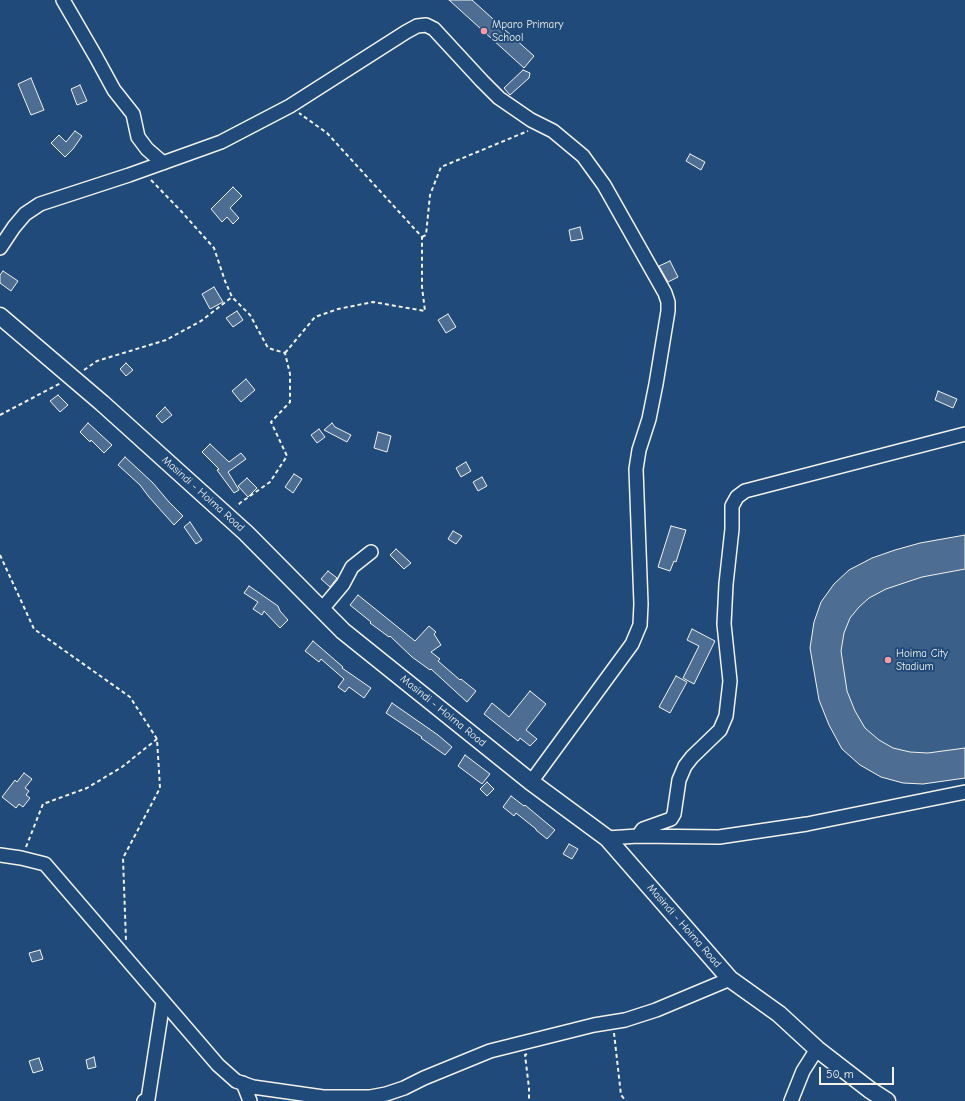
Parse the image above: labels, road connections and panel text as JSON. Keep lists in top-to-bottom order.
{
  "streets": {
    "main road": ["Masindi - Hoima Road"]
  },
  "places": ["Mparo Primary School", "Hoima City Stadium"],
  "scale_bar": "50 m"
}
